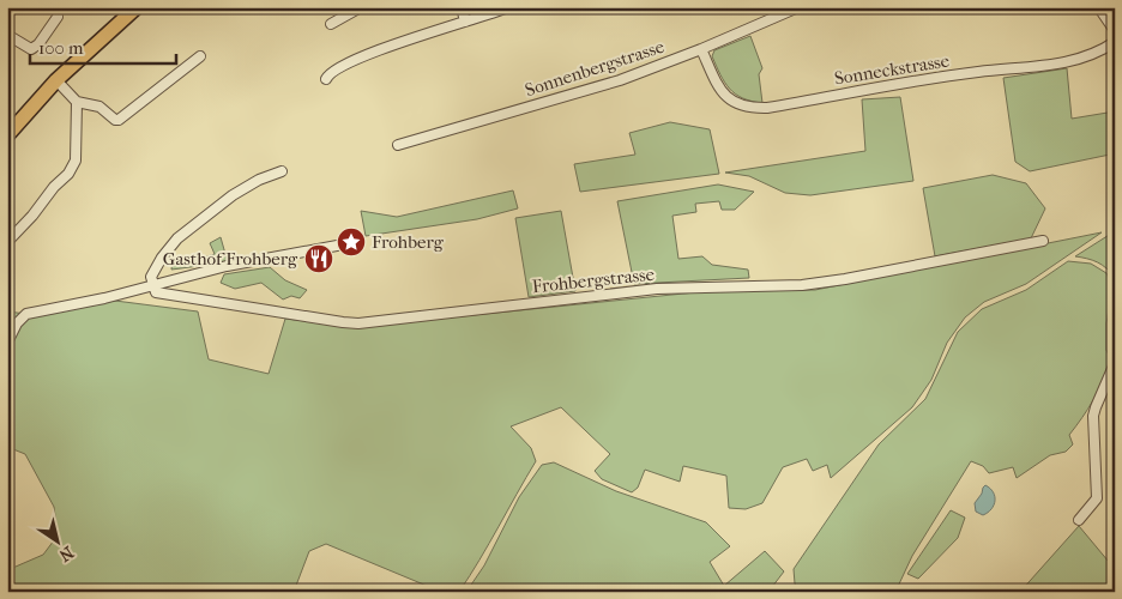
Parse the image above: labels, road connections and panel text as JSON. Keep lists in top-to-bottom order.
{
  "streets": {
    "street": ["Sonnenbergstrasse", "Sonneckstrasse", "Frohbergstrasse"]
  },
  "crossings": [
    ["Sonnenbergstrasse", "Sonneckstrasse"]
  ],
  "places": {
    "place": ["Frohberg"],
    "restaurant": ["Gasthof Frohberg"]
  },
  "scale_bar": "100 m",
  "north": "bottom right"
}
